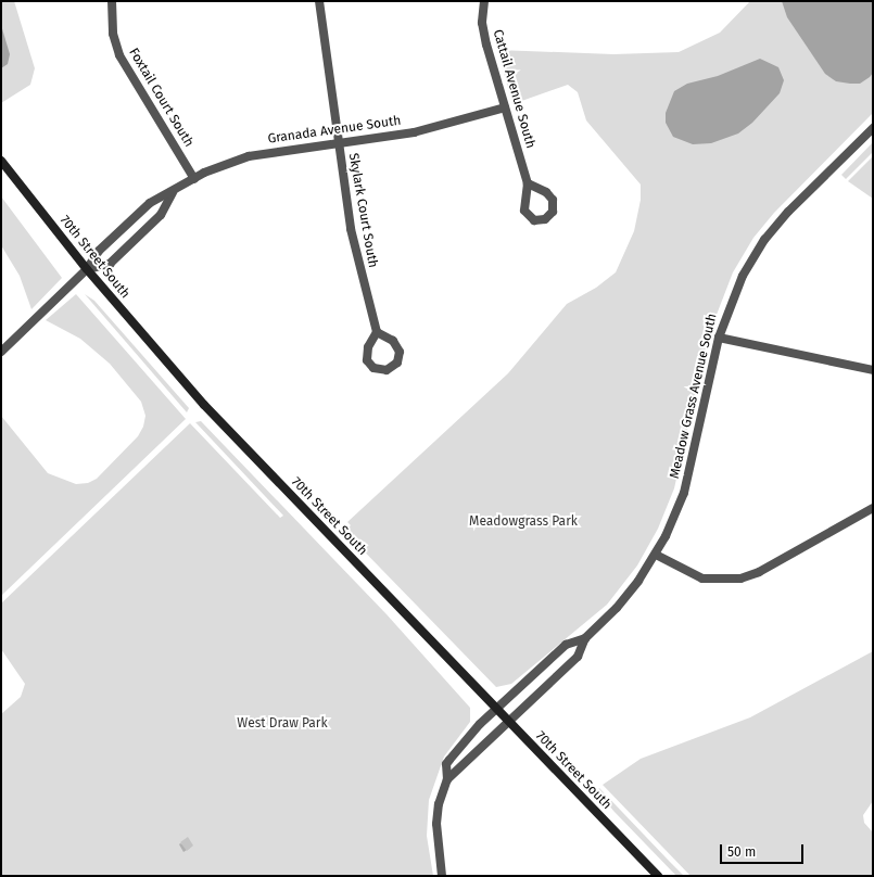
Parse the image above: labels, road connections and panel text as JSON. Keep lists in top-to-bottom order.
{
  "streets": {
    "main road": ["70th Street South"],
    "street": [
      "Cattail Avenue South",
      "Foxtail Court South",
      "Granada Avenue South",
      "Skylark Court South",
      "Meadow Grass Avenue South"
    ]
  },
  "crossings": [
    ["Cattail Avenue South", "Granada Avenue South"],
    ["Foxtail Court South", "Granada Avenue South"],
    ["Granada Avenue South", "Skylark Court South"],
    ["Granada Avenue South", "70th Street South"],
    ["70th Street South", "Meadow Grass Avenue South"]
  ],
  "parks": ["Meadowgrass Park", "West Draw Park"],
  "scale_bar": "50 m"
}
